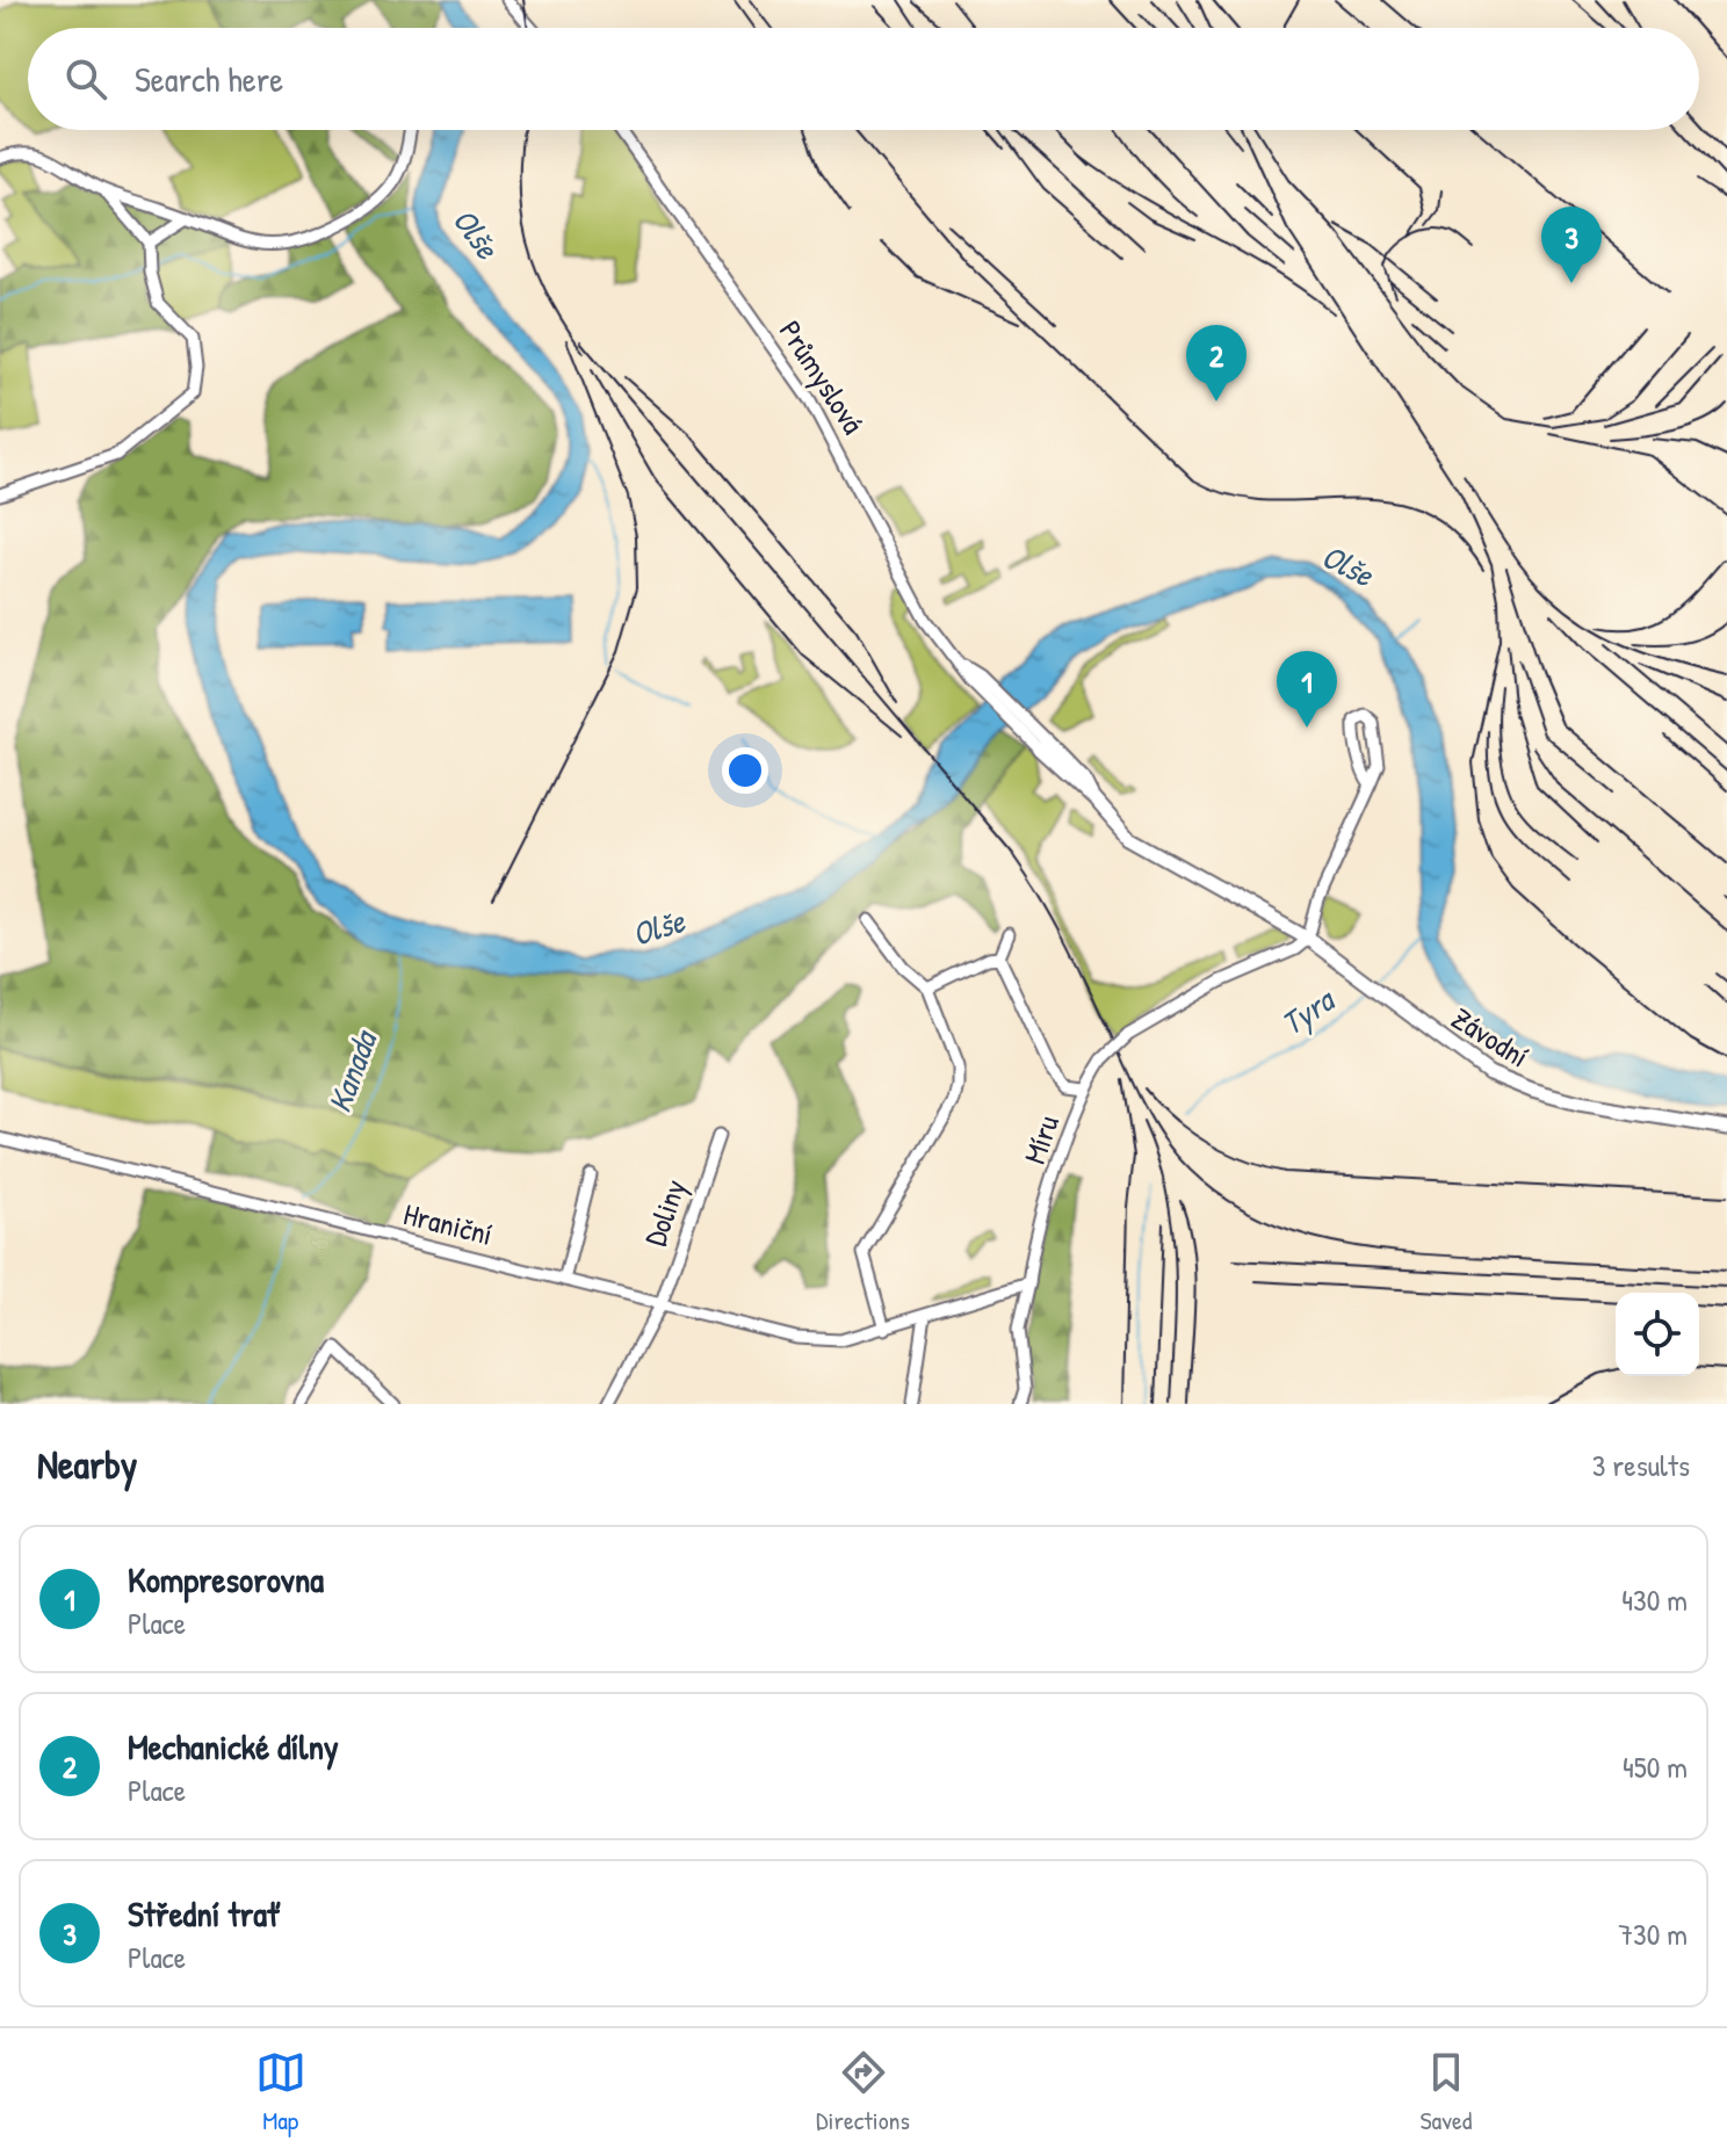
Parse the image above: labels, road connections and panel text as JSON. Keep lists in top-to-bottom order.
{
  "streets": {
    "street": [
      "Průmyslová",
      "Závodní",
      "Míru",
      "Doliny",
      "Hraniční"
    ]
  },
  "crossings": [
    ["Průmyslová", "Závodní"],
    ["Závodní", "Míru"],
    ["Doliny", "Hraniční"]
  ],
  "water": ["Olše", "Tyra", "Kanada"],
  "page": {
    "search": "Search here",
    "pins": ["3", "2", "1"],
    "heading": ["Nearby", "3 results"],
    "list": [
      {
        "mark": "1",
        "name": "Kompresorovna",
        "note": "Place",
        "value": "430 m"
      },
      {
        "mark": "2",
        "name": "Mechanické dílny",
        "note": "Place",
        "value": "450 m"
      },
      {
        "mark": "3",
        "name": "Střední trať",
        "note": "Place",
        "value": "730 m"
      }
    ],
    "nav": ["Map", "Directions", "Saved"]
  }
}
